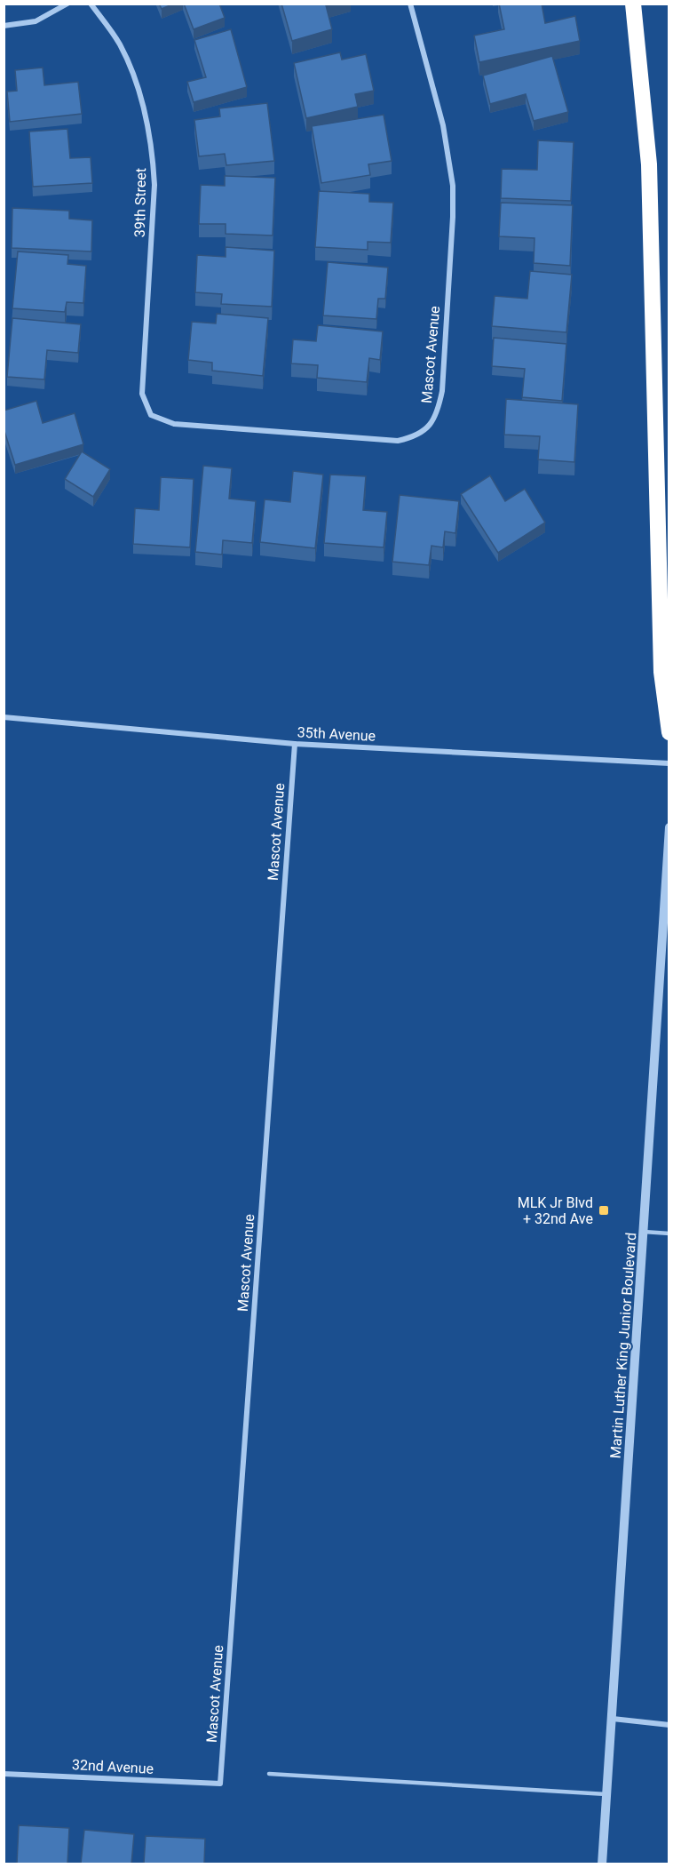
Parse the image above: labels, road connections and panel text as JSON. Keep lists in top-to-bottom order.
{
  "streets": {
    "street": [
      "39th Street",
      "Mascot Avenue",
      "35th Avenue",
      "Martin Luther King Junior Boulevard",
      "32nd Avenue"
    ]
  },
  "crossings": [
    ["39th Street", "Mascot Avenue"],
    ["Mascot Avenue", "35th Avenue"],
    ["Mascot Avenue", "32nd Avenue"]
  ],
  "places": {
    "transit": ["MLK Jr Blvd + 32nd Ave"]
  }
}
